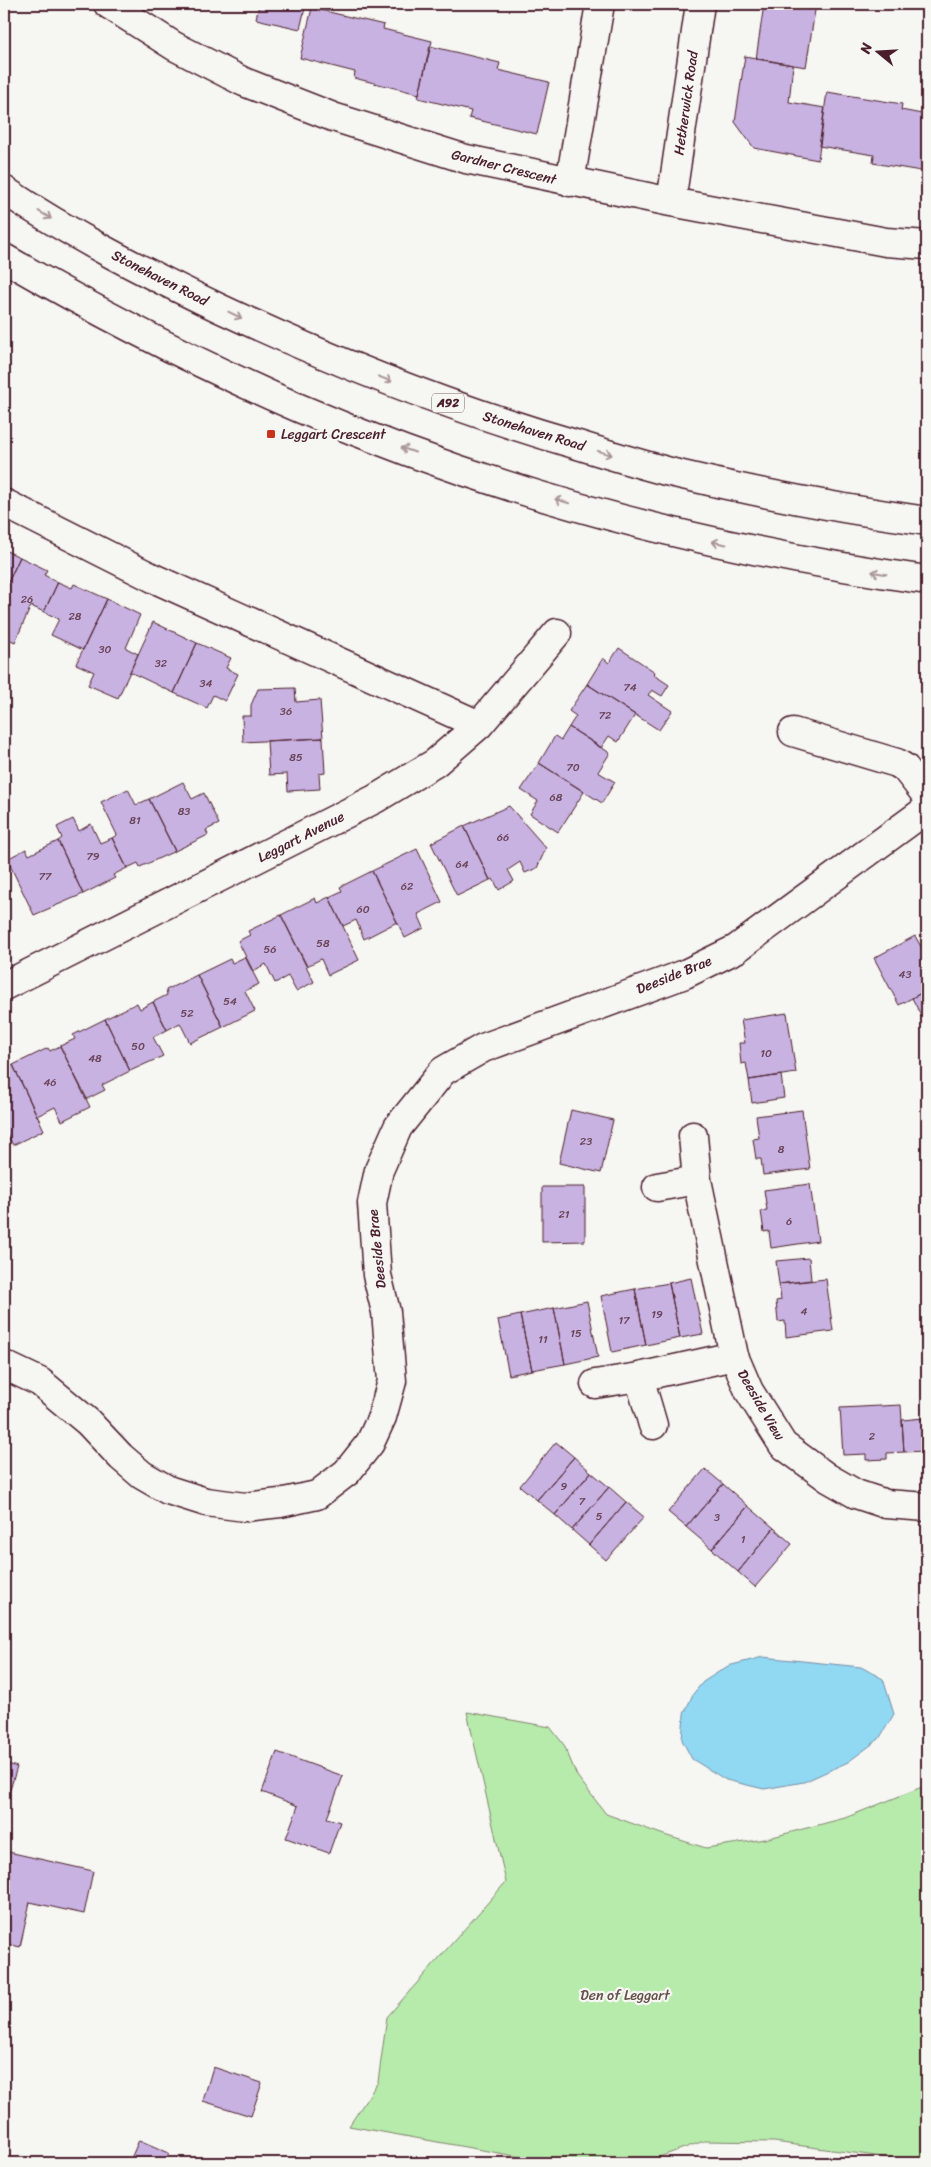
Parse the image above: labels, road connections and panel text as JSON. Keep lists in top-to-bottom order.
{
  "streets": {
    "street": [
      "Hetherwick Road",
      "Gardner Crescent",
      "Stonehaven Road",
      "A92",
      "Leggart Avenue",
      "Deeside Brae",
      "Deeside View"
    ]
  },
  "crossings": [
    ["Hetherwick Road", "Gardner Crescent"]
  ],
  "parks": ["Den of Leggart"],
  "places": {
    "transit": ["Leggart Crescent"]
  },
  "house_numbers": [
    "26",
    "28",
    "30",
    "32",
    "34",
    "74",
    "36",
    "72",
    "85",
    "70",
    "68",
    "83",
    "81",
    "66",
    "79",
    "64",
    "77",
    "62",
    "60",
    "58",
    "56",
    "43",
    "54",
    "52",
    "50",
    "10",
    "48",
    "46",
    "23",
    "8",
    "21",
    "6",
    "4",
    "19",
    "17",
    "15",
    "11",
    "2",
    "9",
    "7",
    "5",
    "3",
    "1"
  ],
  "north": "left"
}
